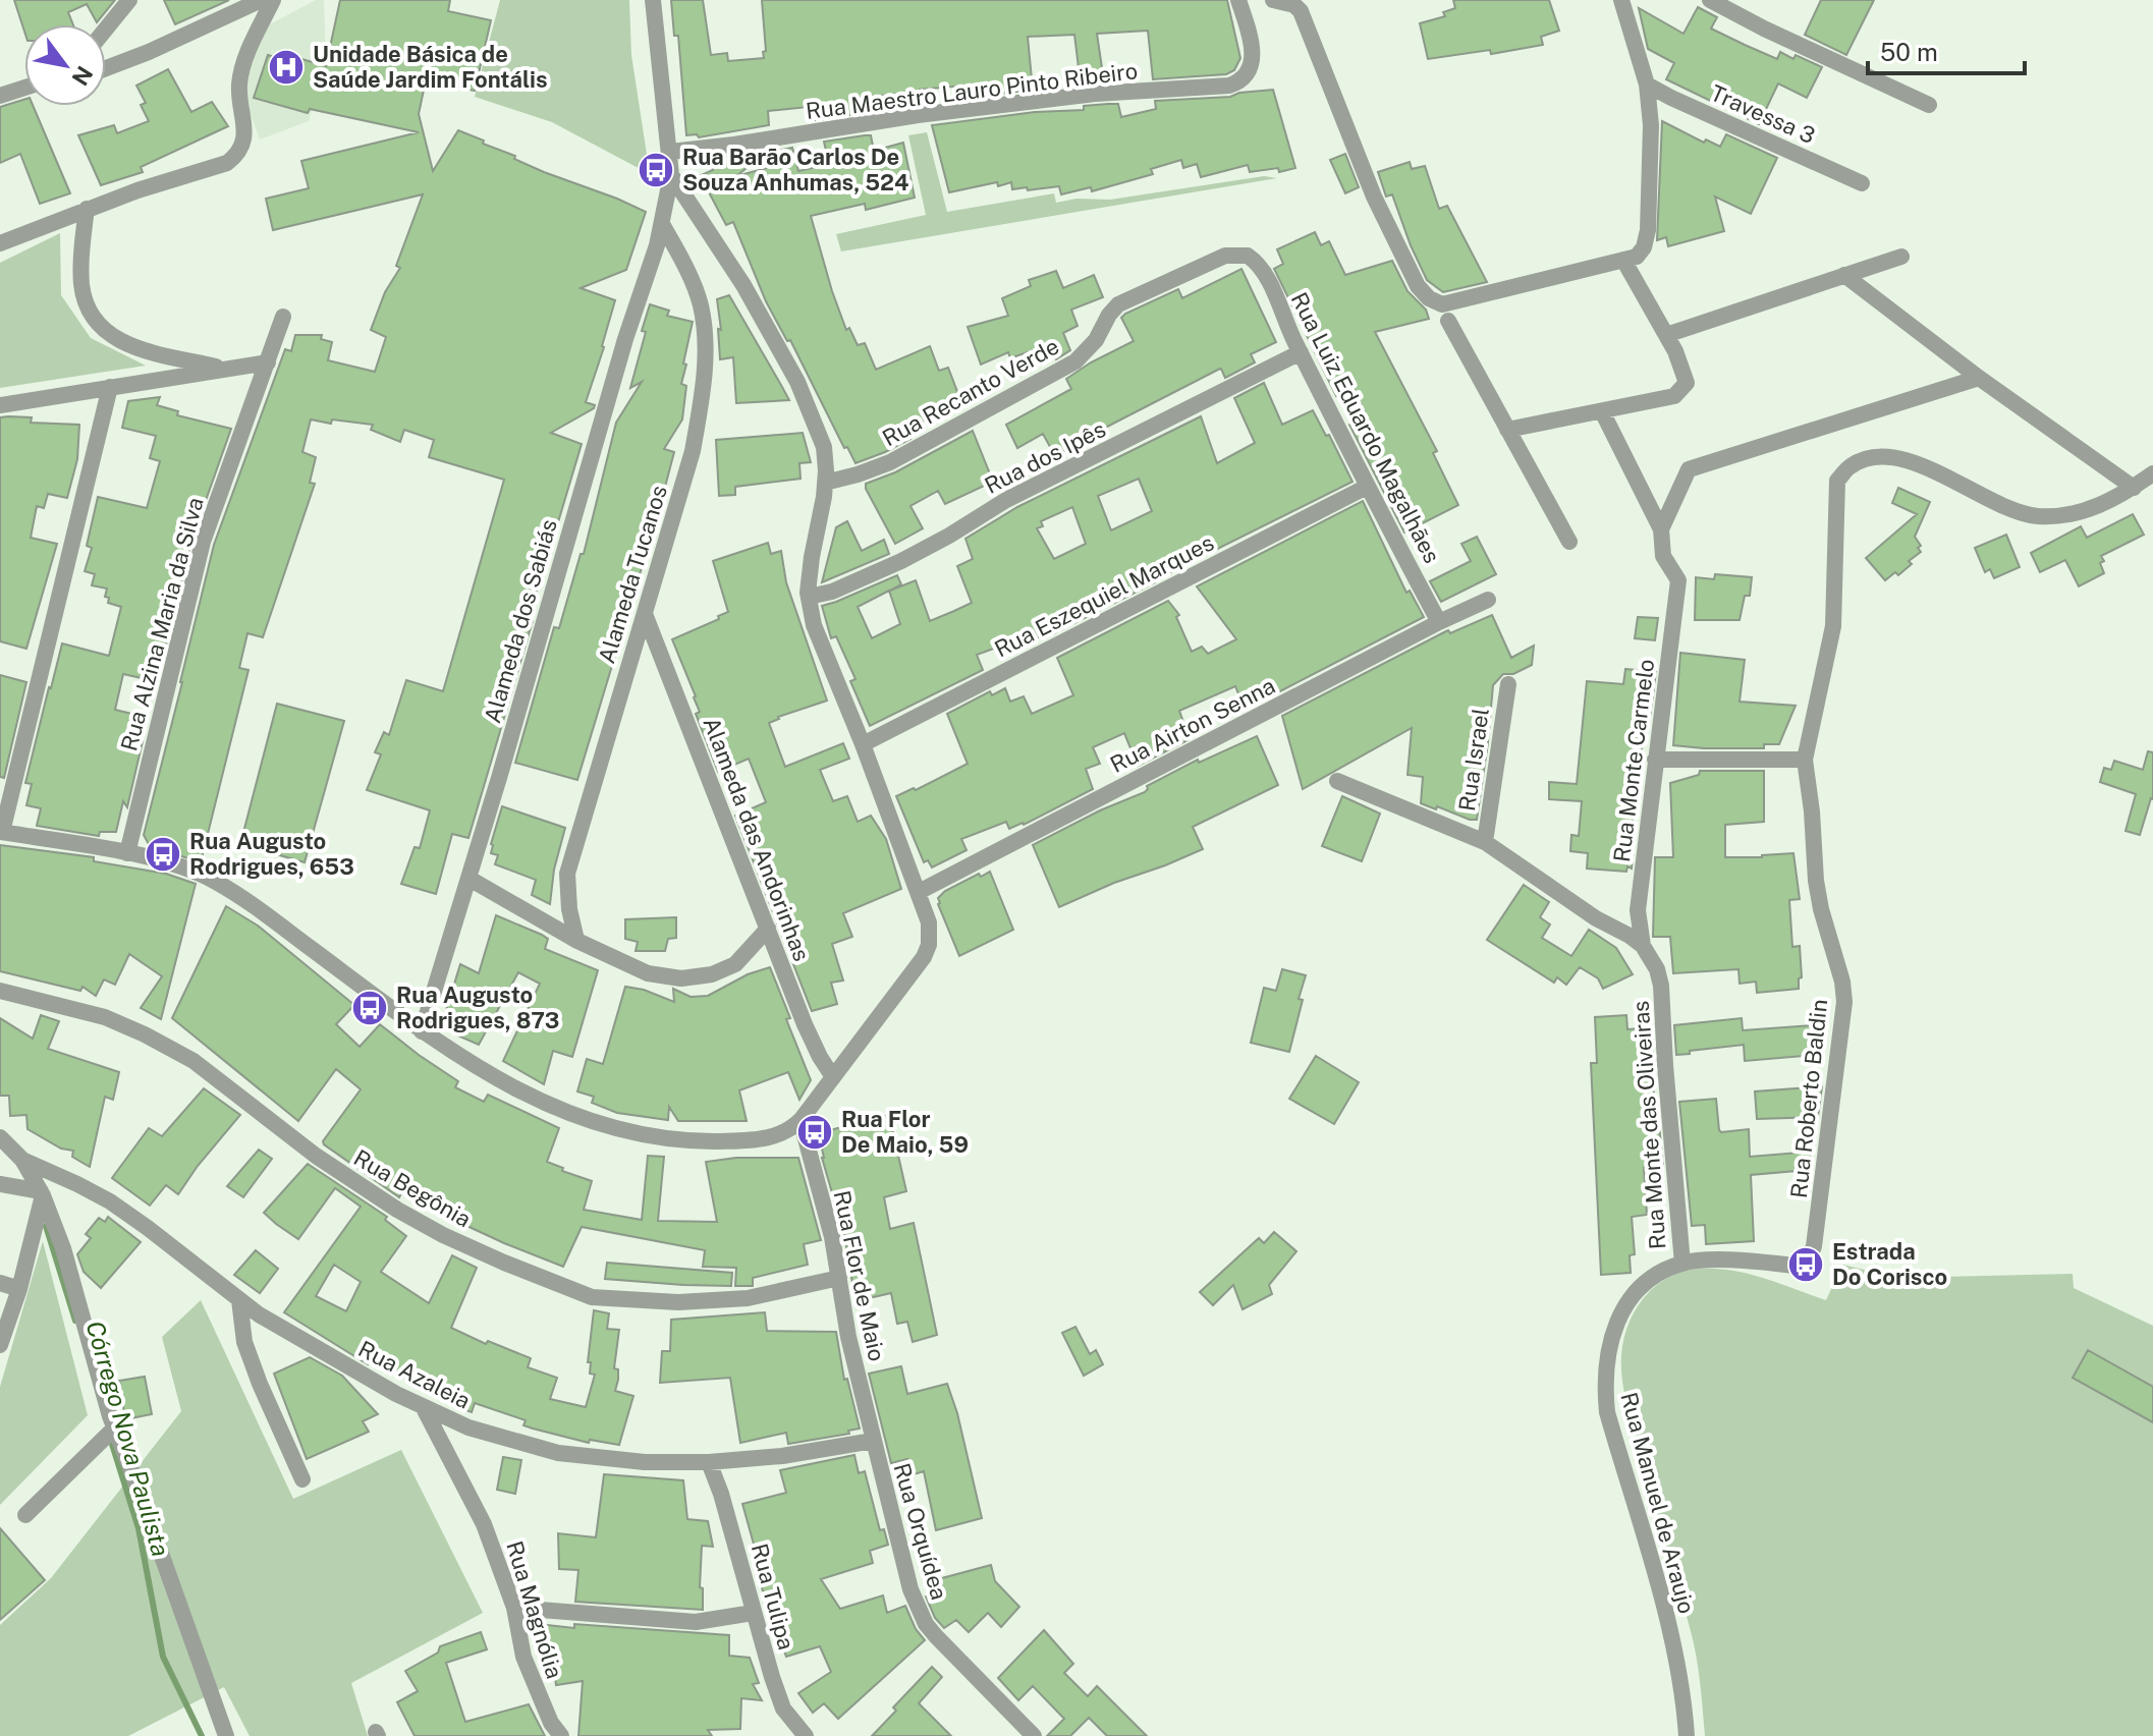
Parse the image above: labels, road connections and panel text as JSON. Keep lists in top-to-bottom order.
{
  "streets": {
    "street": [
      "Rua Maestro Lauro Pinto Ribeiro",
      "Travessa 3",
      "Rua Recanto Verde",
      "Rua Luiz Eduardo Magalhães",
      "Rua dos Ipês",
      "Alameda Tucanos",
      "Rua Eszequiel Marques",
      "Alameda dos Sabiás",
      "Rua Alzina Maria da Silva",
      "Rua Airton Senna",
      "Rua Israel",
      "Rua Monte Carmelo",
      "Alameda das Andorinhas",
      "Rua Roberto Baldin",
      "Rua Monte das Oliveiras",
      "Rua Begônia",
      "Rua Flor de Maio",
      "Rua Azaleia",
      "Rua Manuel de Araujo",
      "Rua Orquídea",
      "Rua Tulipa",
      "Rua Magnólia"
    ]
  },
  "crossings": [
    ["Rua Maestro Lauro Pinto Ribeiro", "Alameda dos Sabiás"],
    ["Rua Recanto Verde", "Rua Luiz Eduardo Magalhães"],
    ["Rua Luiz Eduardo Magalhães", "Rua dos Ipês"],
    ["Rua Luiz Eduardo Magalhães", "Rua Eszequiel Marques"],
    ["Rua Luiz Eduardo Magalhães", "Rua Airton Senna"],
    ["Alameda Tucanos", "Alameda dos Sabiás"],
    ["Alameda Tucanos", "Alameda das Andorinhas"],
    ["Rua Monte Carmelo", "Rua Monte das Oliveiras"],
    ["Rua Roberto Baldin", "Rua Monte das Oliveiras"],
    ["Rua Roberto Baldin", "Rua Manuel de Araujo"],
    ["Rua Monte das Oliveiras", "Rua Manuel de Araujo"],
    ["Rua Begônia", "Rua Flor de Maio"],
    ["Rua Flor de Maio", "Rua Azaleia"],
    ["Rua Flor de Maio", "Rua Orquídea"],
    ["Rua Azaleia", "Rua Orquídea"],
    ["Rua Azaleia", "Rua Tulipa"],
    ["Rua Azaleia", "Rua Magnólia"]
  ],
  "water": ["Córrego Nova Paulista"],
  "places": {
    "hospital": ["Unidade Básica de Saúde Jardim Fontális"],
    "bus stop": [
      "Rua Barão Carlos De Souza Anhumas, 524",
      "Rua Augusto Rodrigues, 653",
      "Rua Augusto Rodrigues, 873",
      "Rua Flor De Maio, 59",
      "Estrada Do Corisco"
    ]
  },
  "scale_bar": "50 m",
  "north": "bottom right"
}
